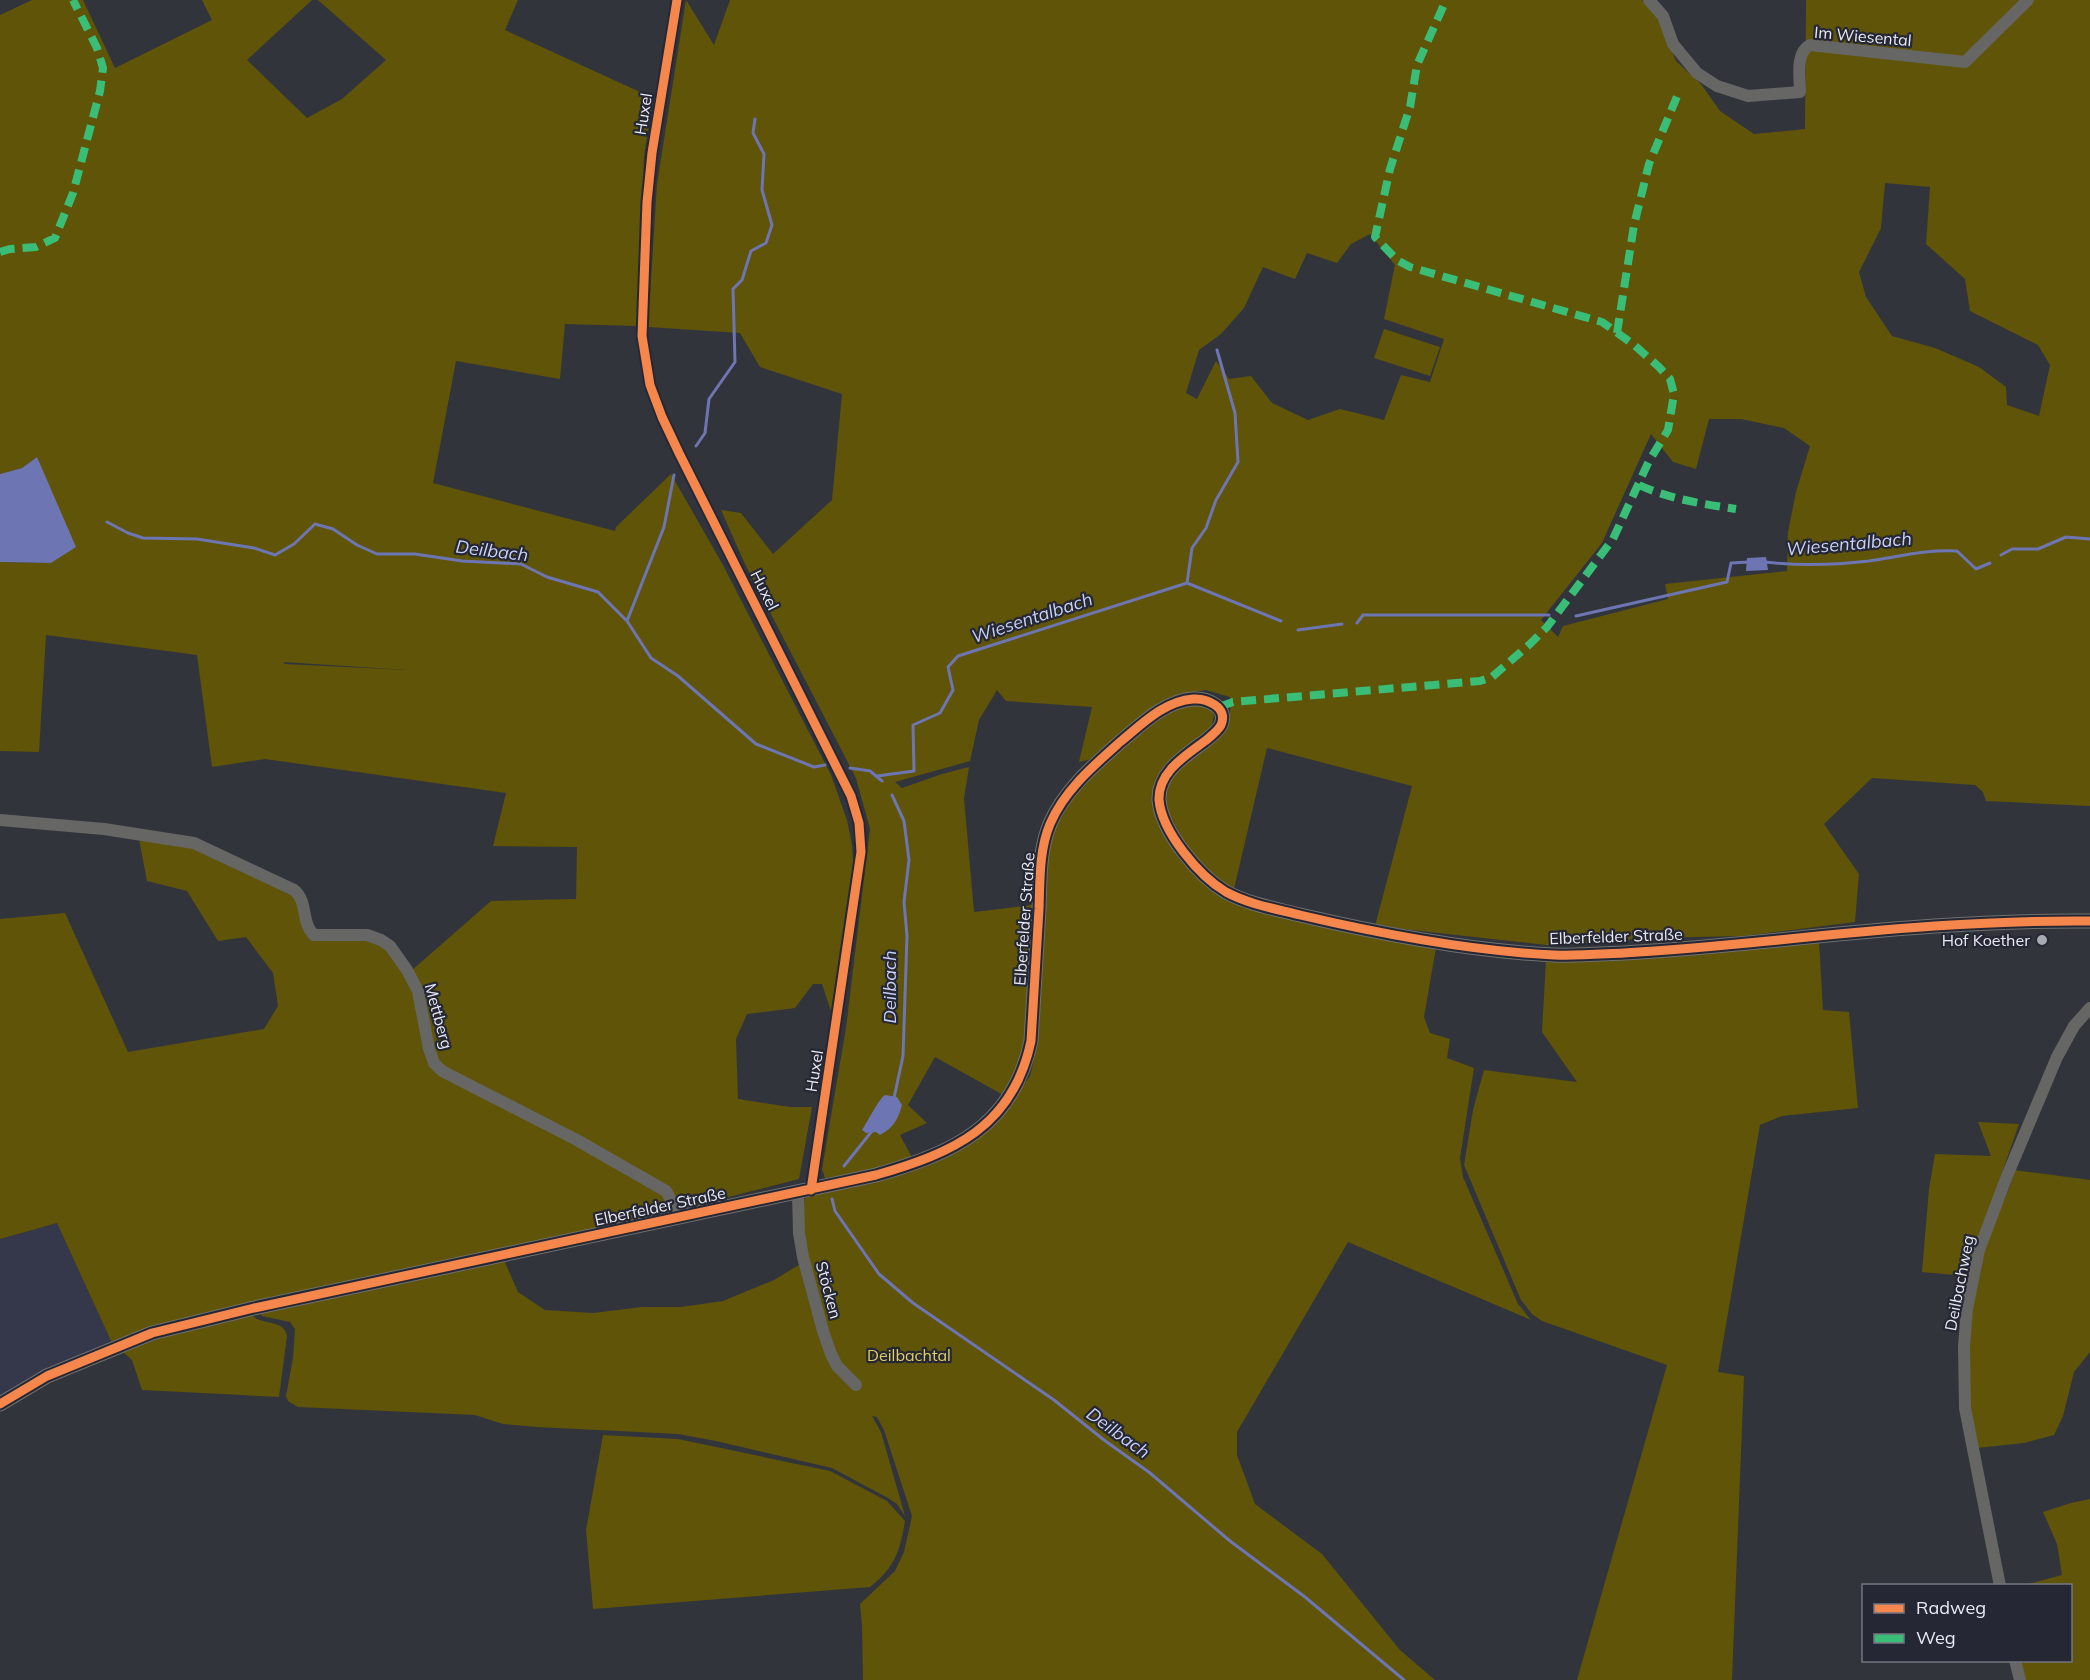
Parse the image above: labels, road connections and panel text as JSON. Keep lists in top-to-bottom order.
{
  "streets": {
    "main road": ["Elberfelder Straße"],
    "street": [
      "Im Wiesental",
      "Huxel",
      "Mettberg",
      "Deilbachweg",
      "Stöcken"
    ]
  },
  "crossings": [
    ["Huxel", "Elberfelder Straße"],
    ["Huxel", "Stöcken"],
    ["Elberfelder Straße", "Mettberg"],
    ["Elberfelder Straße", "Stöcken"]
  ],
  "water": ["Wiesentalbach", "Deilbach"],
  "parks": ["Deilbachtal"],
  "places": ["Hof Koether"],
  "legend": ["Radweg", "Weg"]
}
